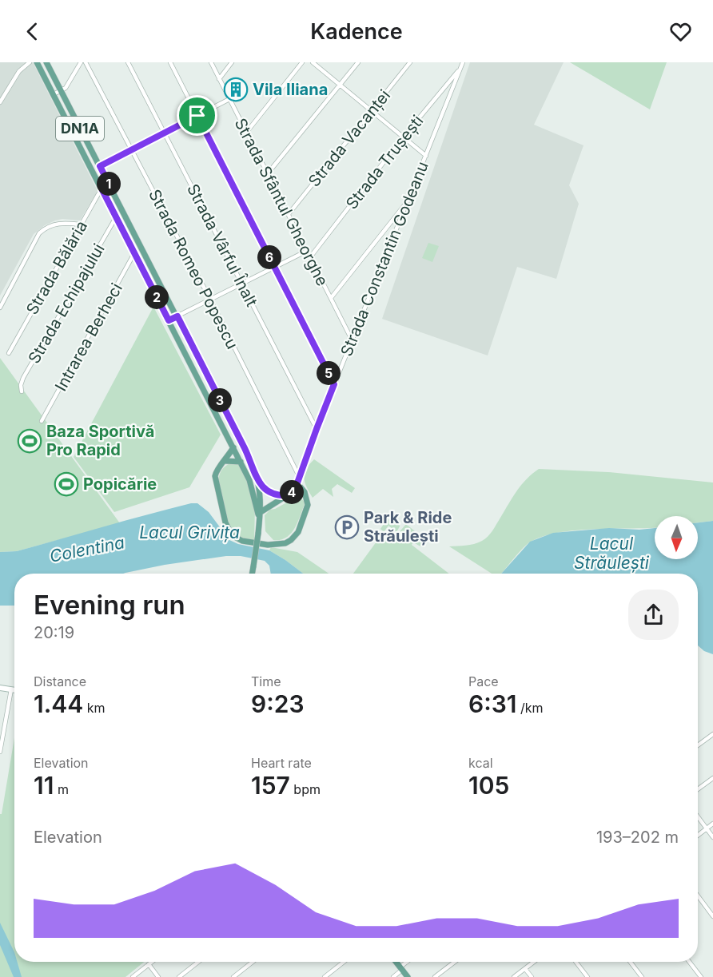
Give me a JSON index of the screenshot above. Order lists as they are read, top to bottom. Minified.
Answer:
{"streets":{"main road":["DN1A"],"street":["Strada Vacanței","Strada Trușești","Strada Sfântul Gheorghe","Strada Vârful Înalt","Strada Constantin Godeanu","Strada Bălăria","Strada Romeo Popescu","Strada Echipajului","Intrarea Berheci"]},"crossings":[["DN1A","Strada Bălăria"],["DN1A","Strada Echipajului"],["DN1A","Intrarea Berheci"],["Strada Vacanței","Strada Sfântul Gheorghe"],["Strada Trușești","Strada Sfântul Gheorghe"],["Strada Trușești","Strada Constantin Godeanu"],["Strada Sfântul Gheorghe","Strada Constantin Godeanu"],["Strada Vârful Înalt","Strada Constantin Godeanu"],["Strada Constantin Godeanu","Strada Romeo Popescu"]],"water":["Lacul Grivița","Lacul Străulești","Colentina"],"places":{"building":["Vila Iliana"],"sports":["Baza Sportivă Pro Rapid","Popicărie"],"parking":["Park & Ride Străulești"]},"north":"bottom","page":{"header":"Kadence","pins":["1","6","2","5","3","4"],"heading":["Evening run","20:19"],"stats":[["Distance","1.44 km"],["Time","9:23"],["Pace","6:31 /km"],["Elevation","11 m"],["Heart rate","157 bpm"],["kcal","105"]],"chart":["Elevation","193–202 m"]}}
